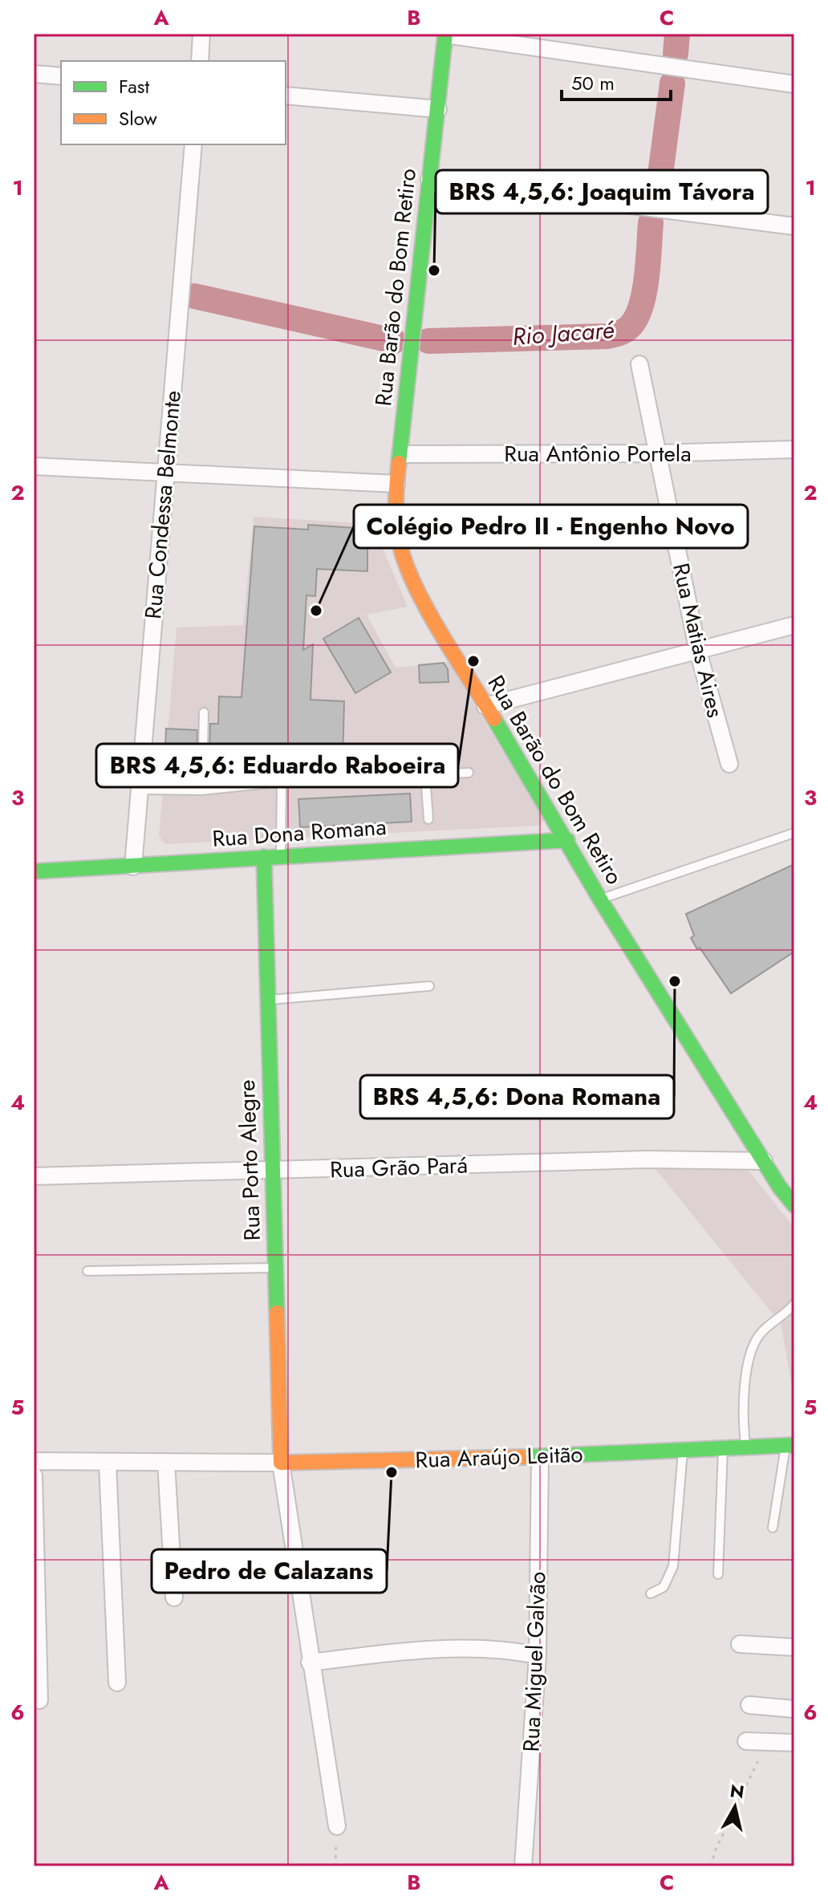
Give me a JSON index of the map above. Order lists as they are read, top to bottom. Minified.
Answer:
{"streets":{"street":["Rua Barão do Bom Retiro","Rua Antônio Portela","Rua Condessa Belmonte","Rua Matias Aires","Rua Dona Romana","Rua Porto Alegre","Rua Grão Pará","Rua Araújo Leitão","Rua Miguel Galvão"]},"crossings":[["Rua Barão do Bom Retiro","Rua Antônio Portela"],["Rua Barão do Bom Retiro","Rua Dona Romana"],["Rua Barão do Bom Retiro","Rua Grão Pará"],["Rua Antônio Portela","Rua Matias Aires"],["Rua Condessa Belmonte","Rua Dona Romana"],["Rua Dona Romana","Rua Porto Alegre"],["Rua Porto Alegre","Rua Grão Pará"],["Rua Porto Alegre","Rua Araújo Leitão"],["Rua Araújo Leitão","Rua Miguel Galvão"]],"water":["Rio Jacaré"],"places":["BRS 4,5,6: Joaquim Távora","Colégio Pedro II - Engenho Novo","BRS 4,5,6: Eduardo Raboeira","BRS 4,5,6: Dona Romana","Pedro de Calazans"],"legend":["Fast","Slow"],"scale_bar":"50 m","north":"top","grid":{"columns":["A","B","C"],"rows":["1","2","3","4","5","6"]}}
